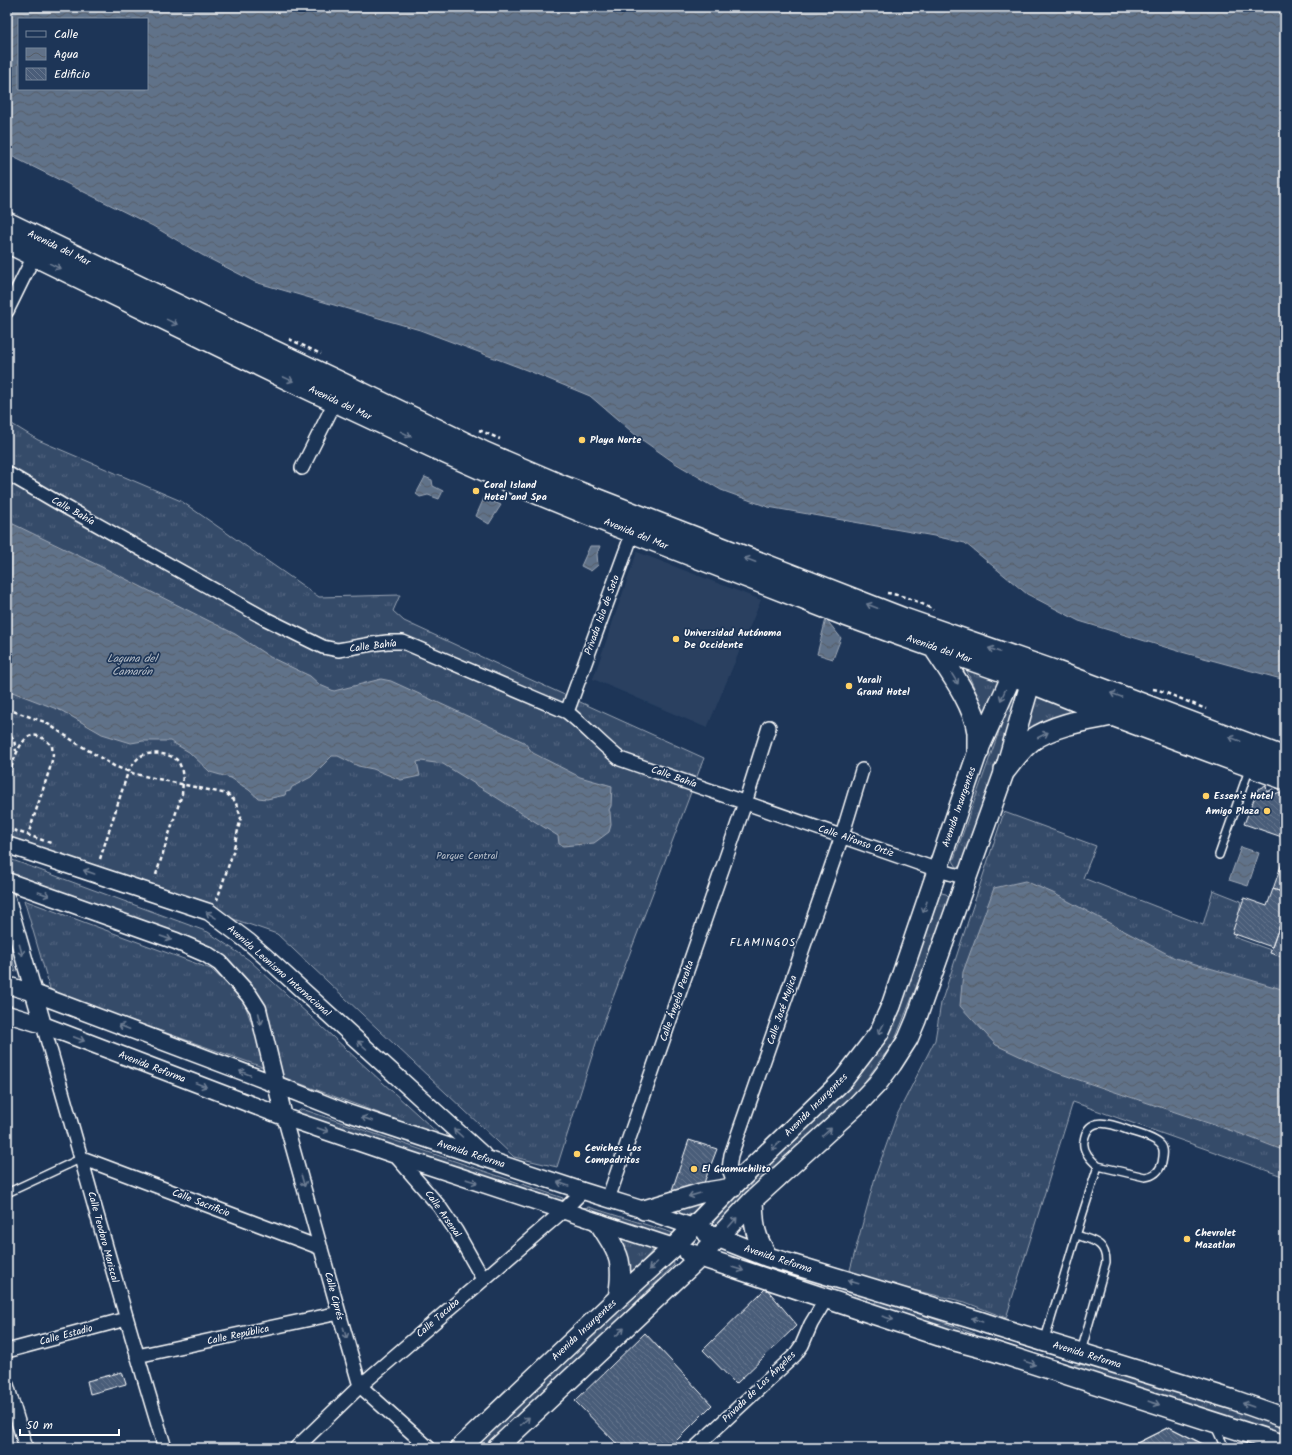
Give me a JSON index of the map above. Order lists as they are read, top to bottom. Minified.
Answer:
{"streets":{"main road":["Avenida del Mar","Avenida Insurgentes","Avenida Reforma"],"street":["Calle Bahía","Privada Isla de Soto","Calle Alfonso Ortiz","Avenida Leonismo Internacional","Calle Ángela Peralta","Calle José Mujica","Calle Sacrificio","Calle Arsenal","Calle Teodoro Mariscal","Calle Ciprés","Calle Tacuba","Calle Estadio","Calle República","Privada de Los Ángeles"]},"crossings":[["Avenida del Mar","Privada Isla de Soto"],["Avenida del Mar","Avenida Insurgentes"],["Calle Bahía","Privada Isla de Soto"],["Calle Bahía","Calle Alfonso Ortiz"],["Calle Bahía","Calle Ángela Peralta"],["Avenida Insurgentes","Calle Alfonso Ortiz"],["Avenida Insurgentes","Calle José Mujica"],["Avenida Insurgentes","Avenida Reforma"],["Calle Alfonso Ortiz","Calle Ángela Peralta"],["Calle Alfonso Ortiz","Calle José Mujica"],["Avenida Leonismo Internacional","Avenida Reforma"],["Calle Ángela Peralta","Avenida Reforma"],["Avenida Reforma","Calle Arsenal"],["Avenida Reforma","Calle Teodoro Mariscal"],["Avenida Reforma","Calle Ciprés"],["Avenida Reforma","Calle Tacuba"],["Avenida Reforma","Privada de Los Ángeles"],["Calle Sacrificio","Calle Teodoro Mariscal"],["Calle Sacrificio","Calle Ciprés"],["Calle Arsenal","Calle Tacuba"],["Calle Teodoro Mariscal","Calle Estadio"],["Calle Teodoro Mariscal","Calle República"],["Calle Ciprés","Calle Tacuba"],["Calle Ciprés","Calle República"]],"one_way":["Calle Ciprés"],"districts":["FLAMINGOS"],"water":["Laguna del Camarón"],"parks":["Parque Central"],"places":["Playa Norte","Coral Island Hotel and Spa","Universidad Autónoma De Occidente","Varali Grand Hotel","Essen's Hotel","Amigo Plaza","Ceviches Los Compadritos","El Guamuchilito","Chevrolet Mazatlan"],"legend":["Calle","Agua","Edificio"],"scale_bar":"50 m"}
